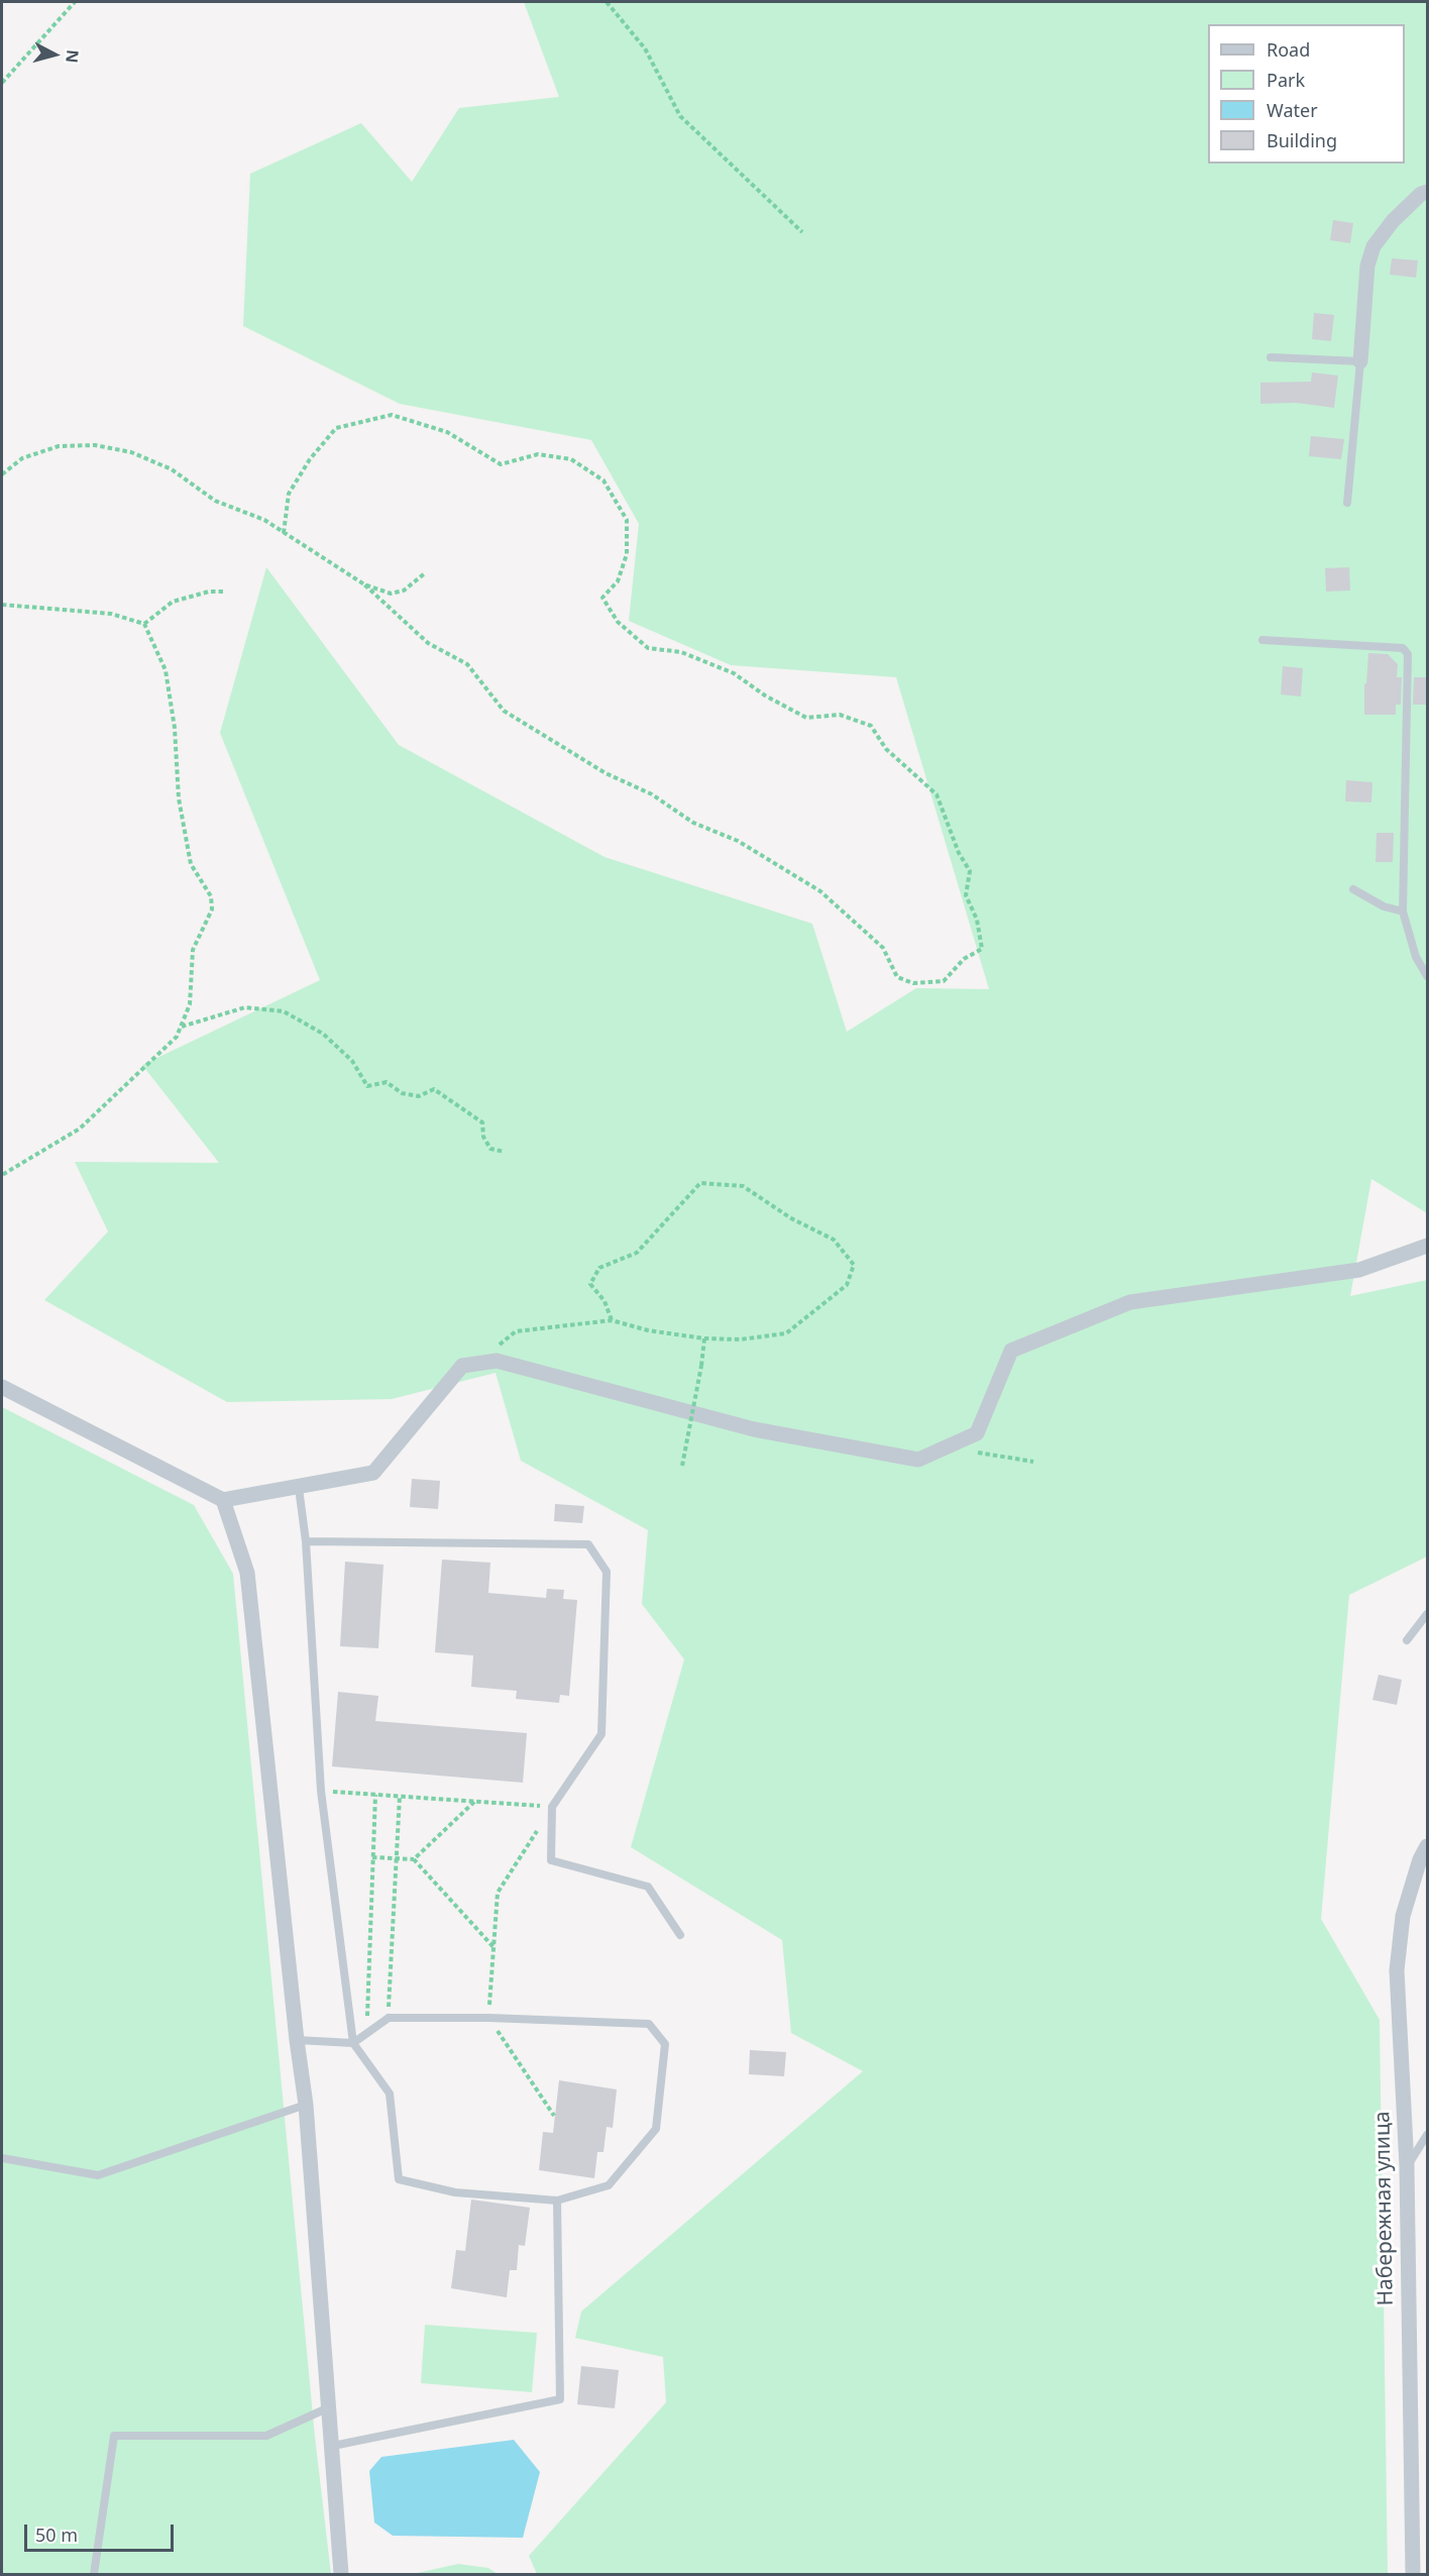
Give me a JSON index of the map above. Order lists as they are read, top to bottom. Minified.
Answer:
{"streets":{"street":["Набережная улица"]},"legend":["Road","Park","Water","Building"],"scale_bar":"50 m","north":"right"}
